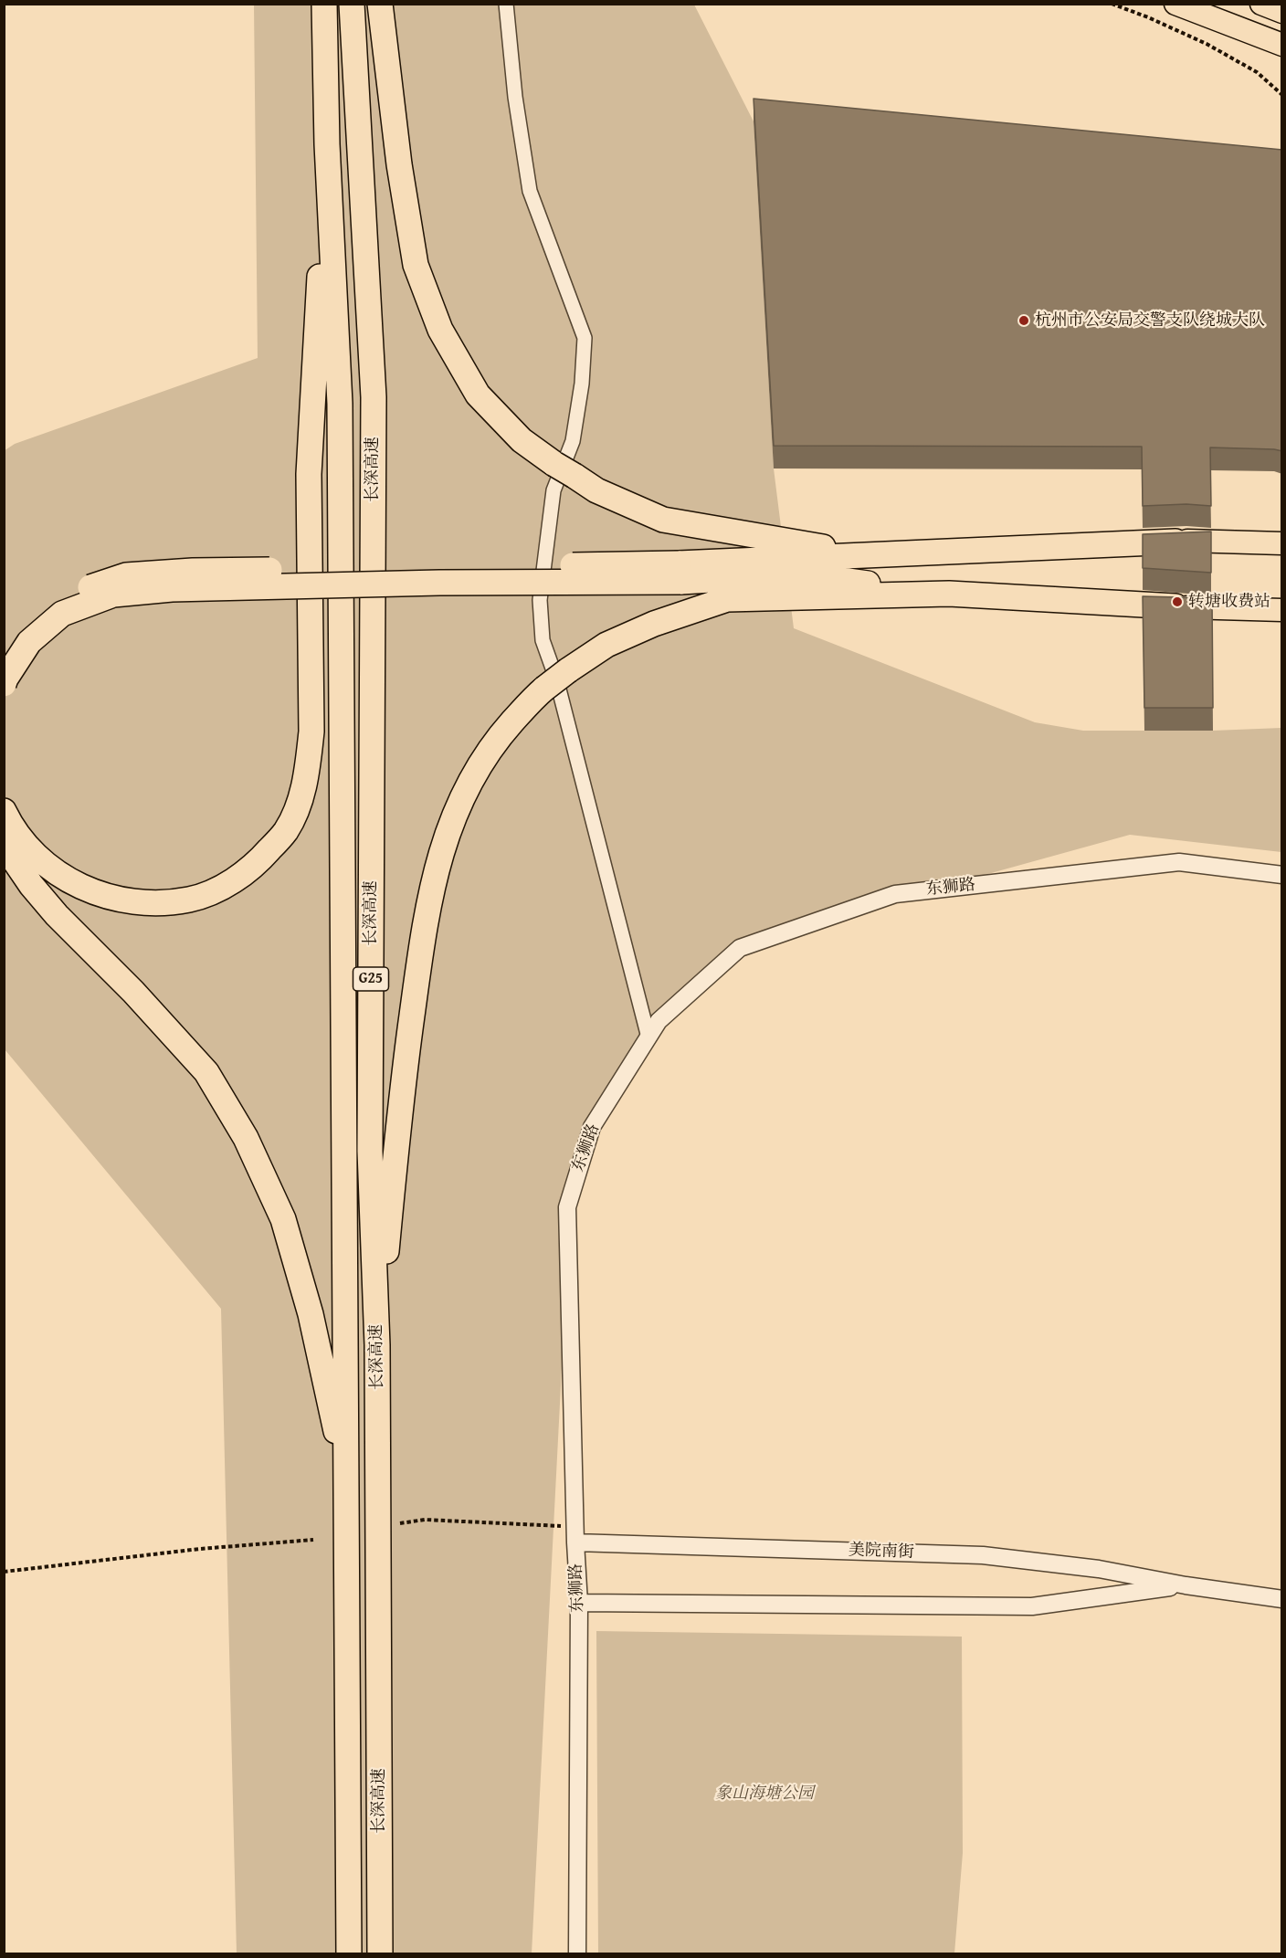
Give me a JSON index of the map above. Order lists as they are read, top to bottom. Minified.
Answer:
{"streets":{"highway":["长深高速","G25"],"street":["东狮路","美院南街"]},"crossings":[["东狮路","美院南街"]],"parks":["象山海塘公园"],"places":["杭州市公安局交警支队绕城大队","转塘收费站"]}
